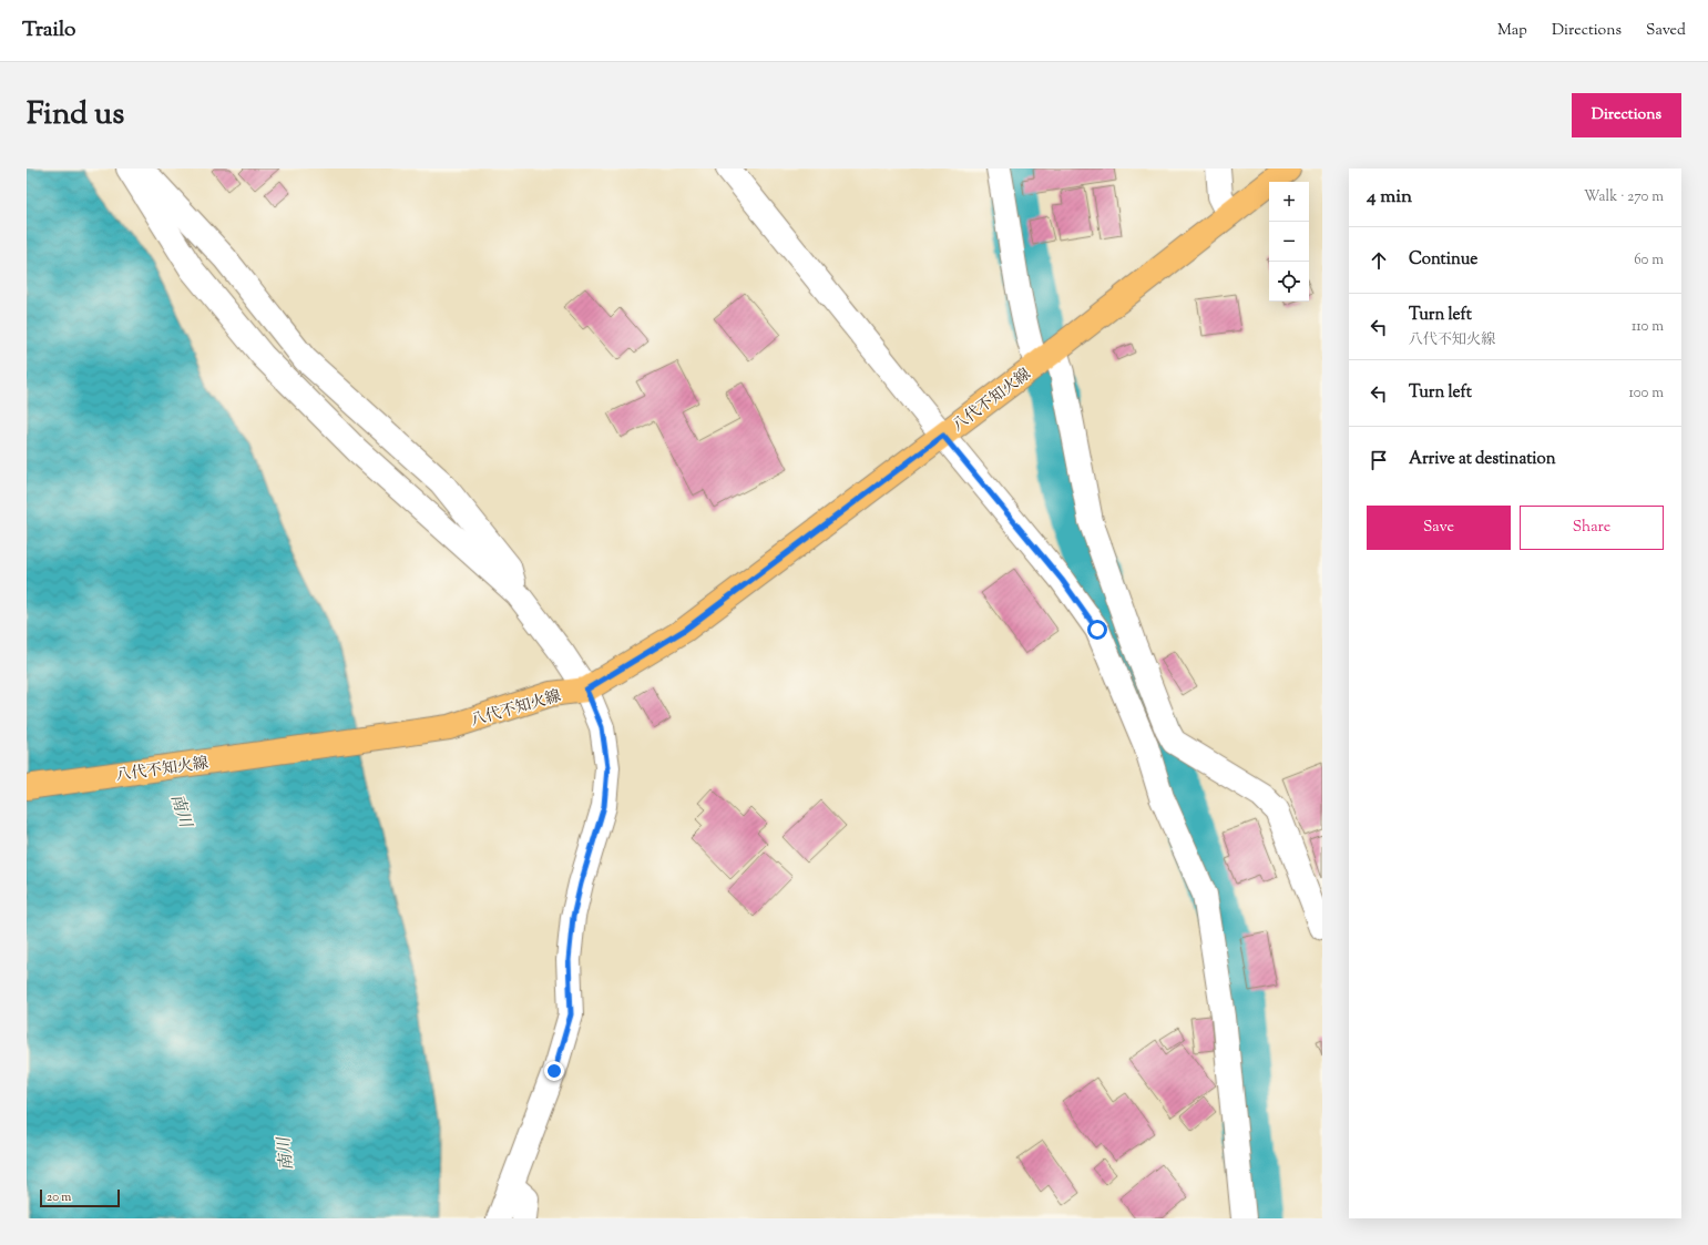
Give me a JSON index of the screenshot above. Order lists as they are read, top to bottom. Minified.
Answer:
{"streets":{"main road":["八代不知火線"]},"water":["南川"],"scale_bar":"20 m","page":{"header":"Trailo","nav":["Map","Directions","Saved"],"title":"Find us","buttons":["Directions",["Save","Share"]],"heading":["4 min","Walk · 270 m"],"map_buttons":["+","−"],"list":[["Continue","60 m"],["Turn left","八代不知火線","110 m"],["Turn left","100 m"],"Arrive at destination"],"scale":"20 m"}}
